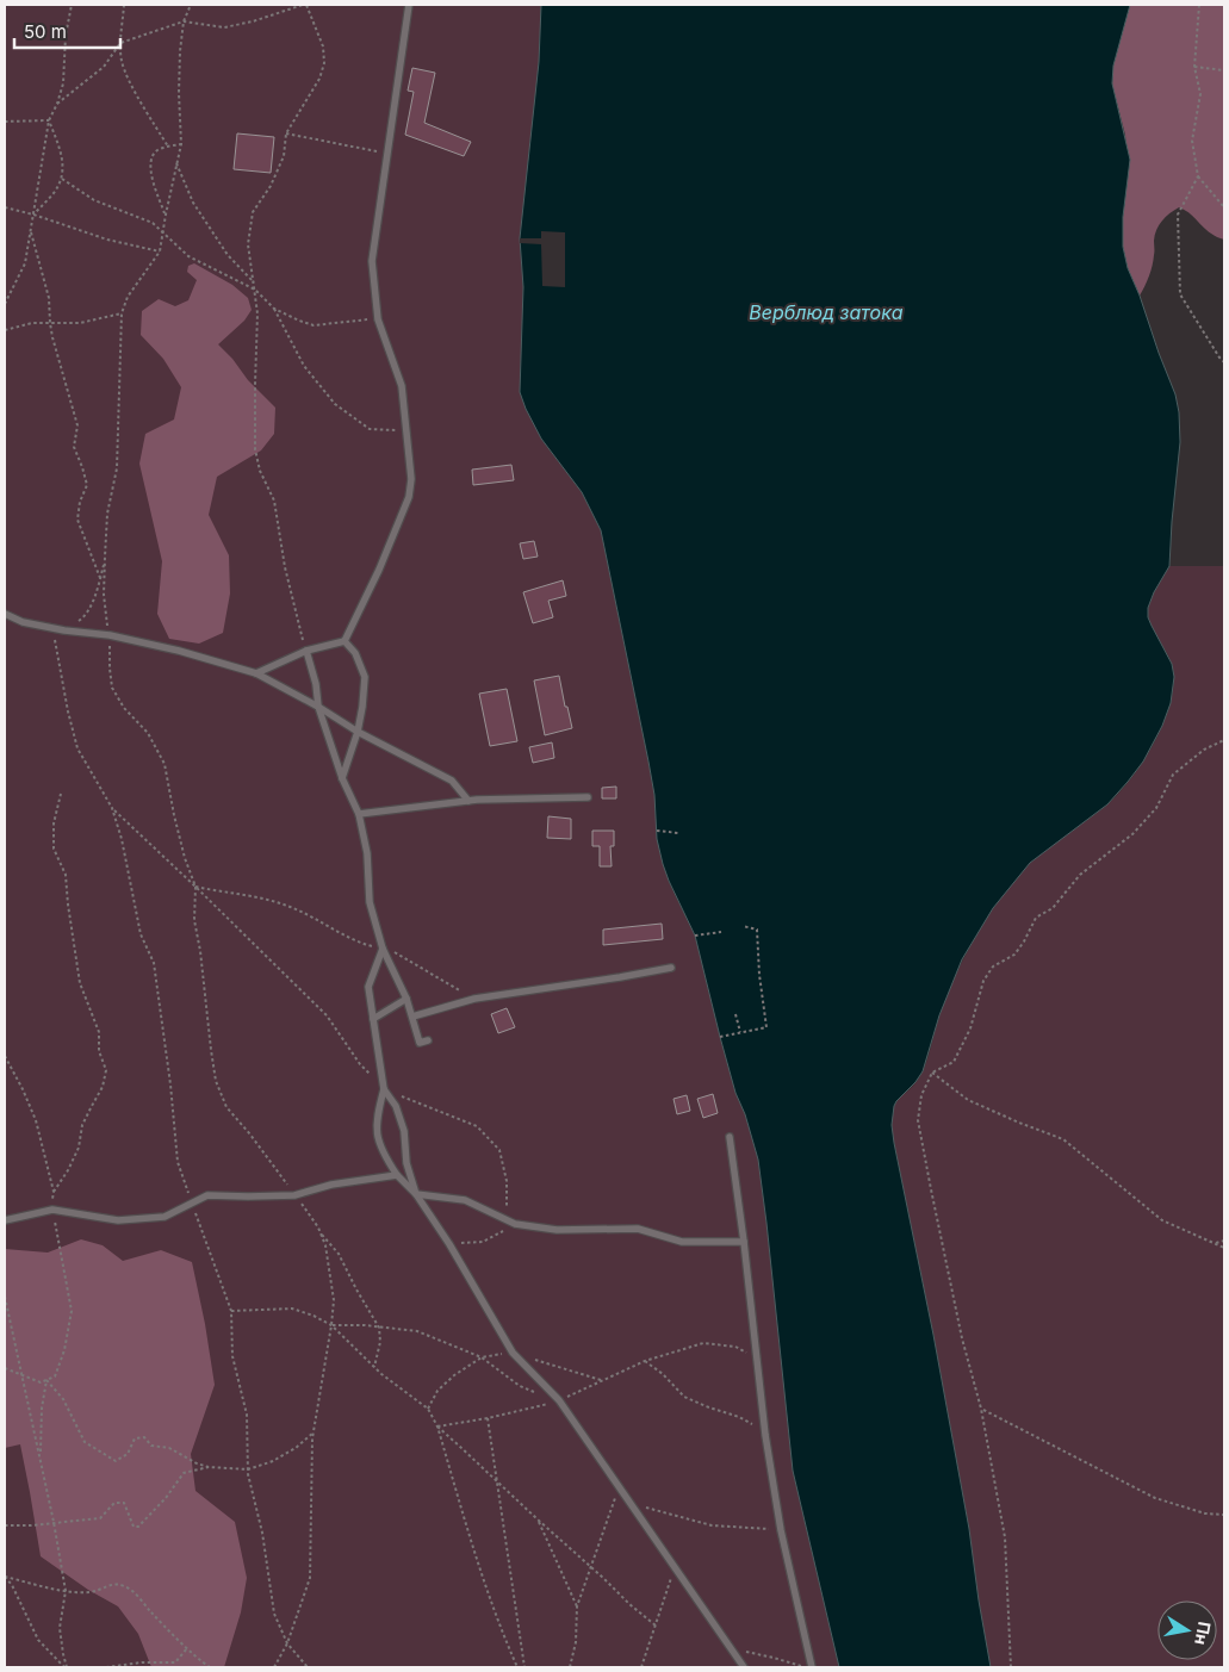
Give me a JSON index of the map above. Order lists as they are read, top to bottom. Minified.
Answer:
{"water":["Верблюд затока"],"scale_bar":"50 m","north":"right"}
